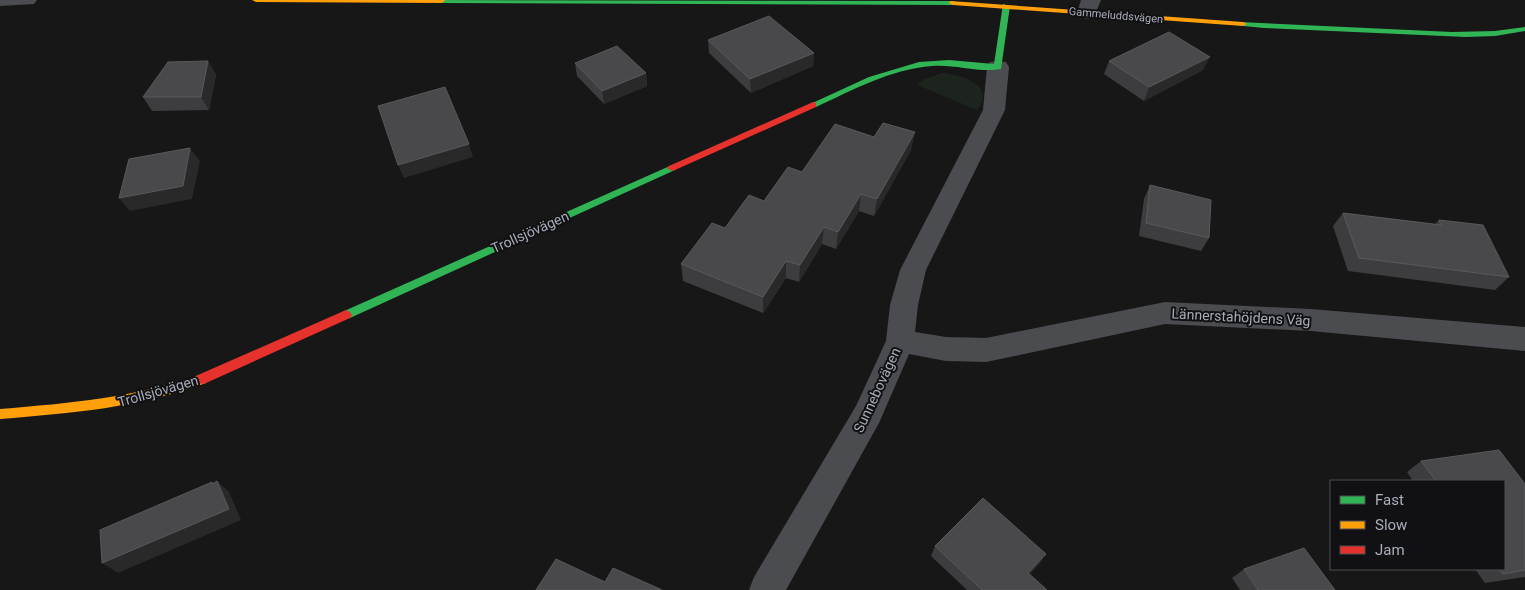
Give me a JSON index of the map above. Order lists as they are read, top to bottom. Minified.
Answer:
{"streets":{"street":["Gammeluddsvägen","Trollsjövägen","Lännerstahöjdens Väg","Sunnebovägen"]},"crossings":[["Trollsjövägen","Sunnebovägen"],["Lännerstahöjdens Väg","Sunnebovägen"]],"legend":["Fast","Slow","Jam"]}
